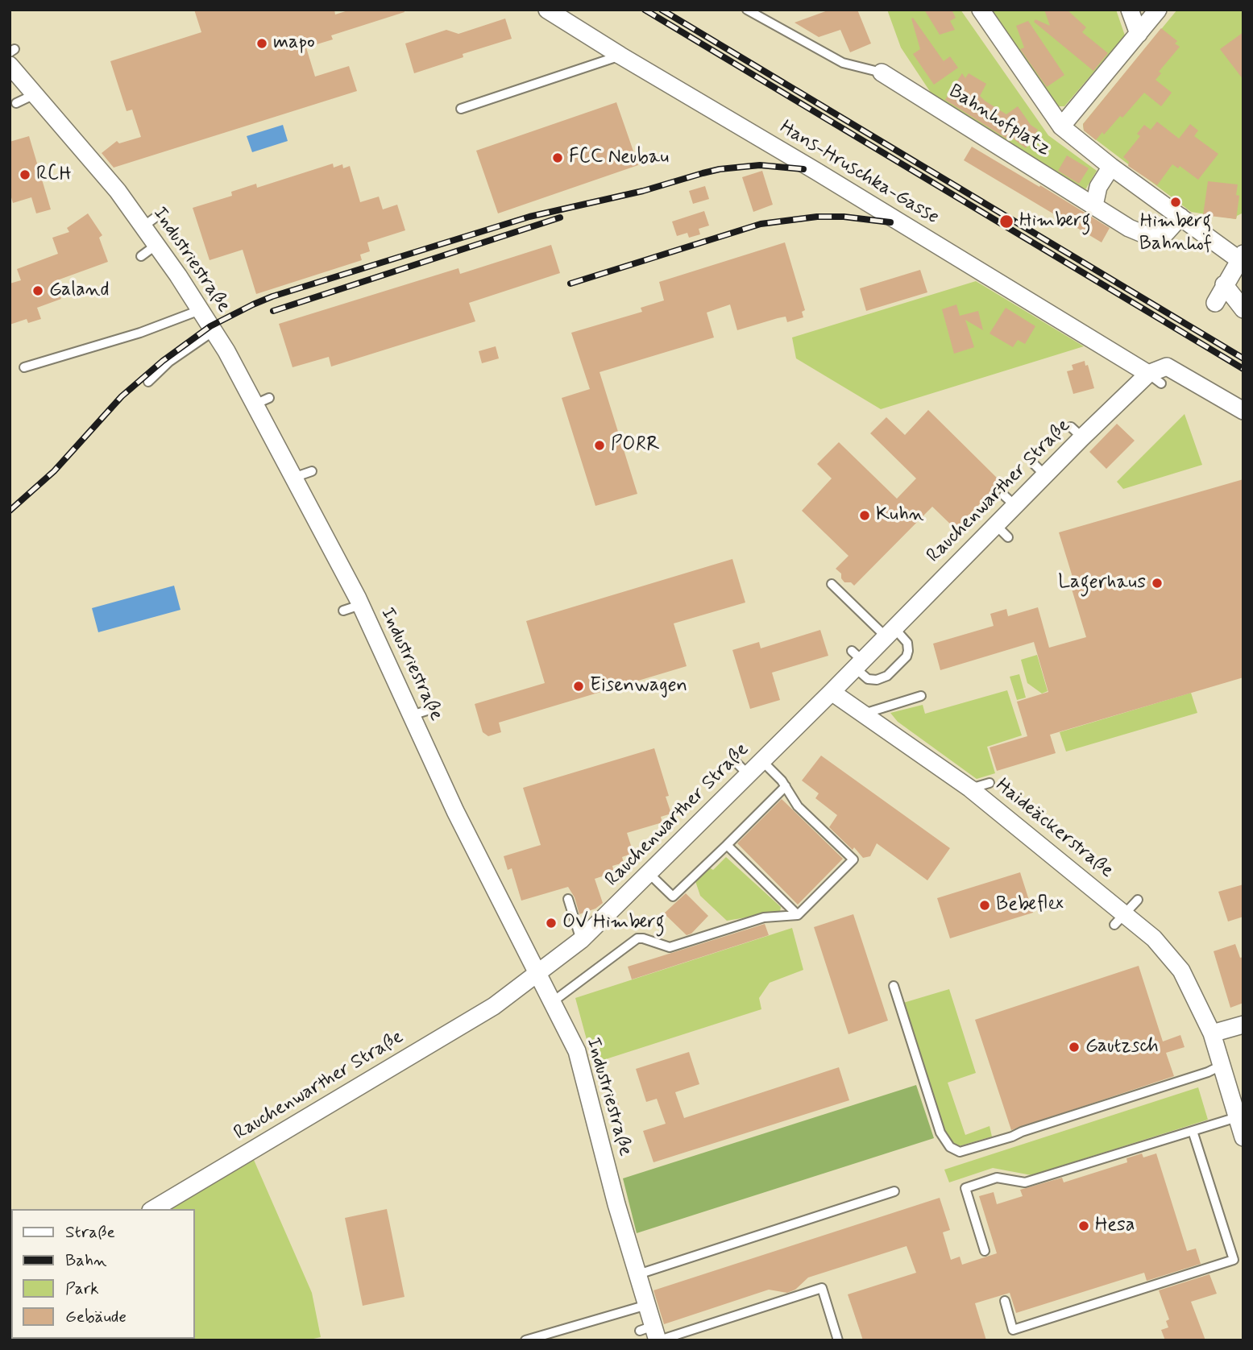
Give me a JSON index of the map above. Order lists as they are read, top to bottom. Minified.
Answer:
{"streets":{"street":["Bahnhofplatz","Hans-Hruschka-Gasse","Industriestraße","Rauchenwarther Straße","Haideäckerstraße"]},"crossings":[["Hans-Hruschka-Gasse","Rauchenwarther Straße"],["Industriestraße","Rauchenwarther Straße"],["Rauchenwarther Straße","Haideäckerstraße"]],"places":["mapo","FCC Neubau","RCH","Himberg Bahnhof","Himberg","Galand","PORR","Kuhn","Lagerhaus","Eisenwagen","Bebeflex","OV Himberg","Gautzsch","Hesa"],"legend":["Straße","Bahn","Park","Gebäude"]}
